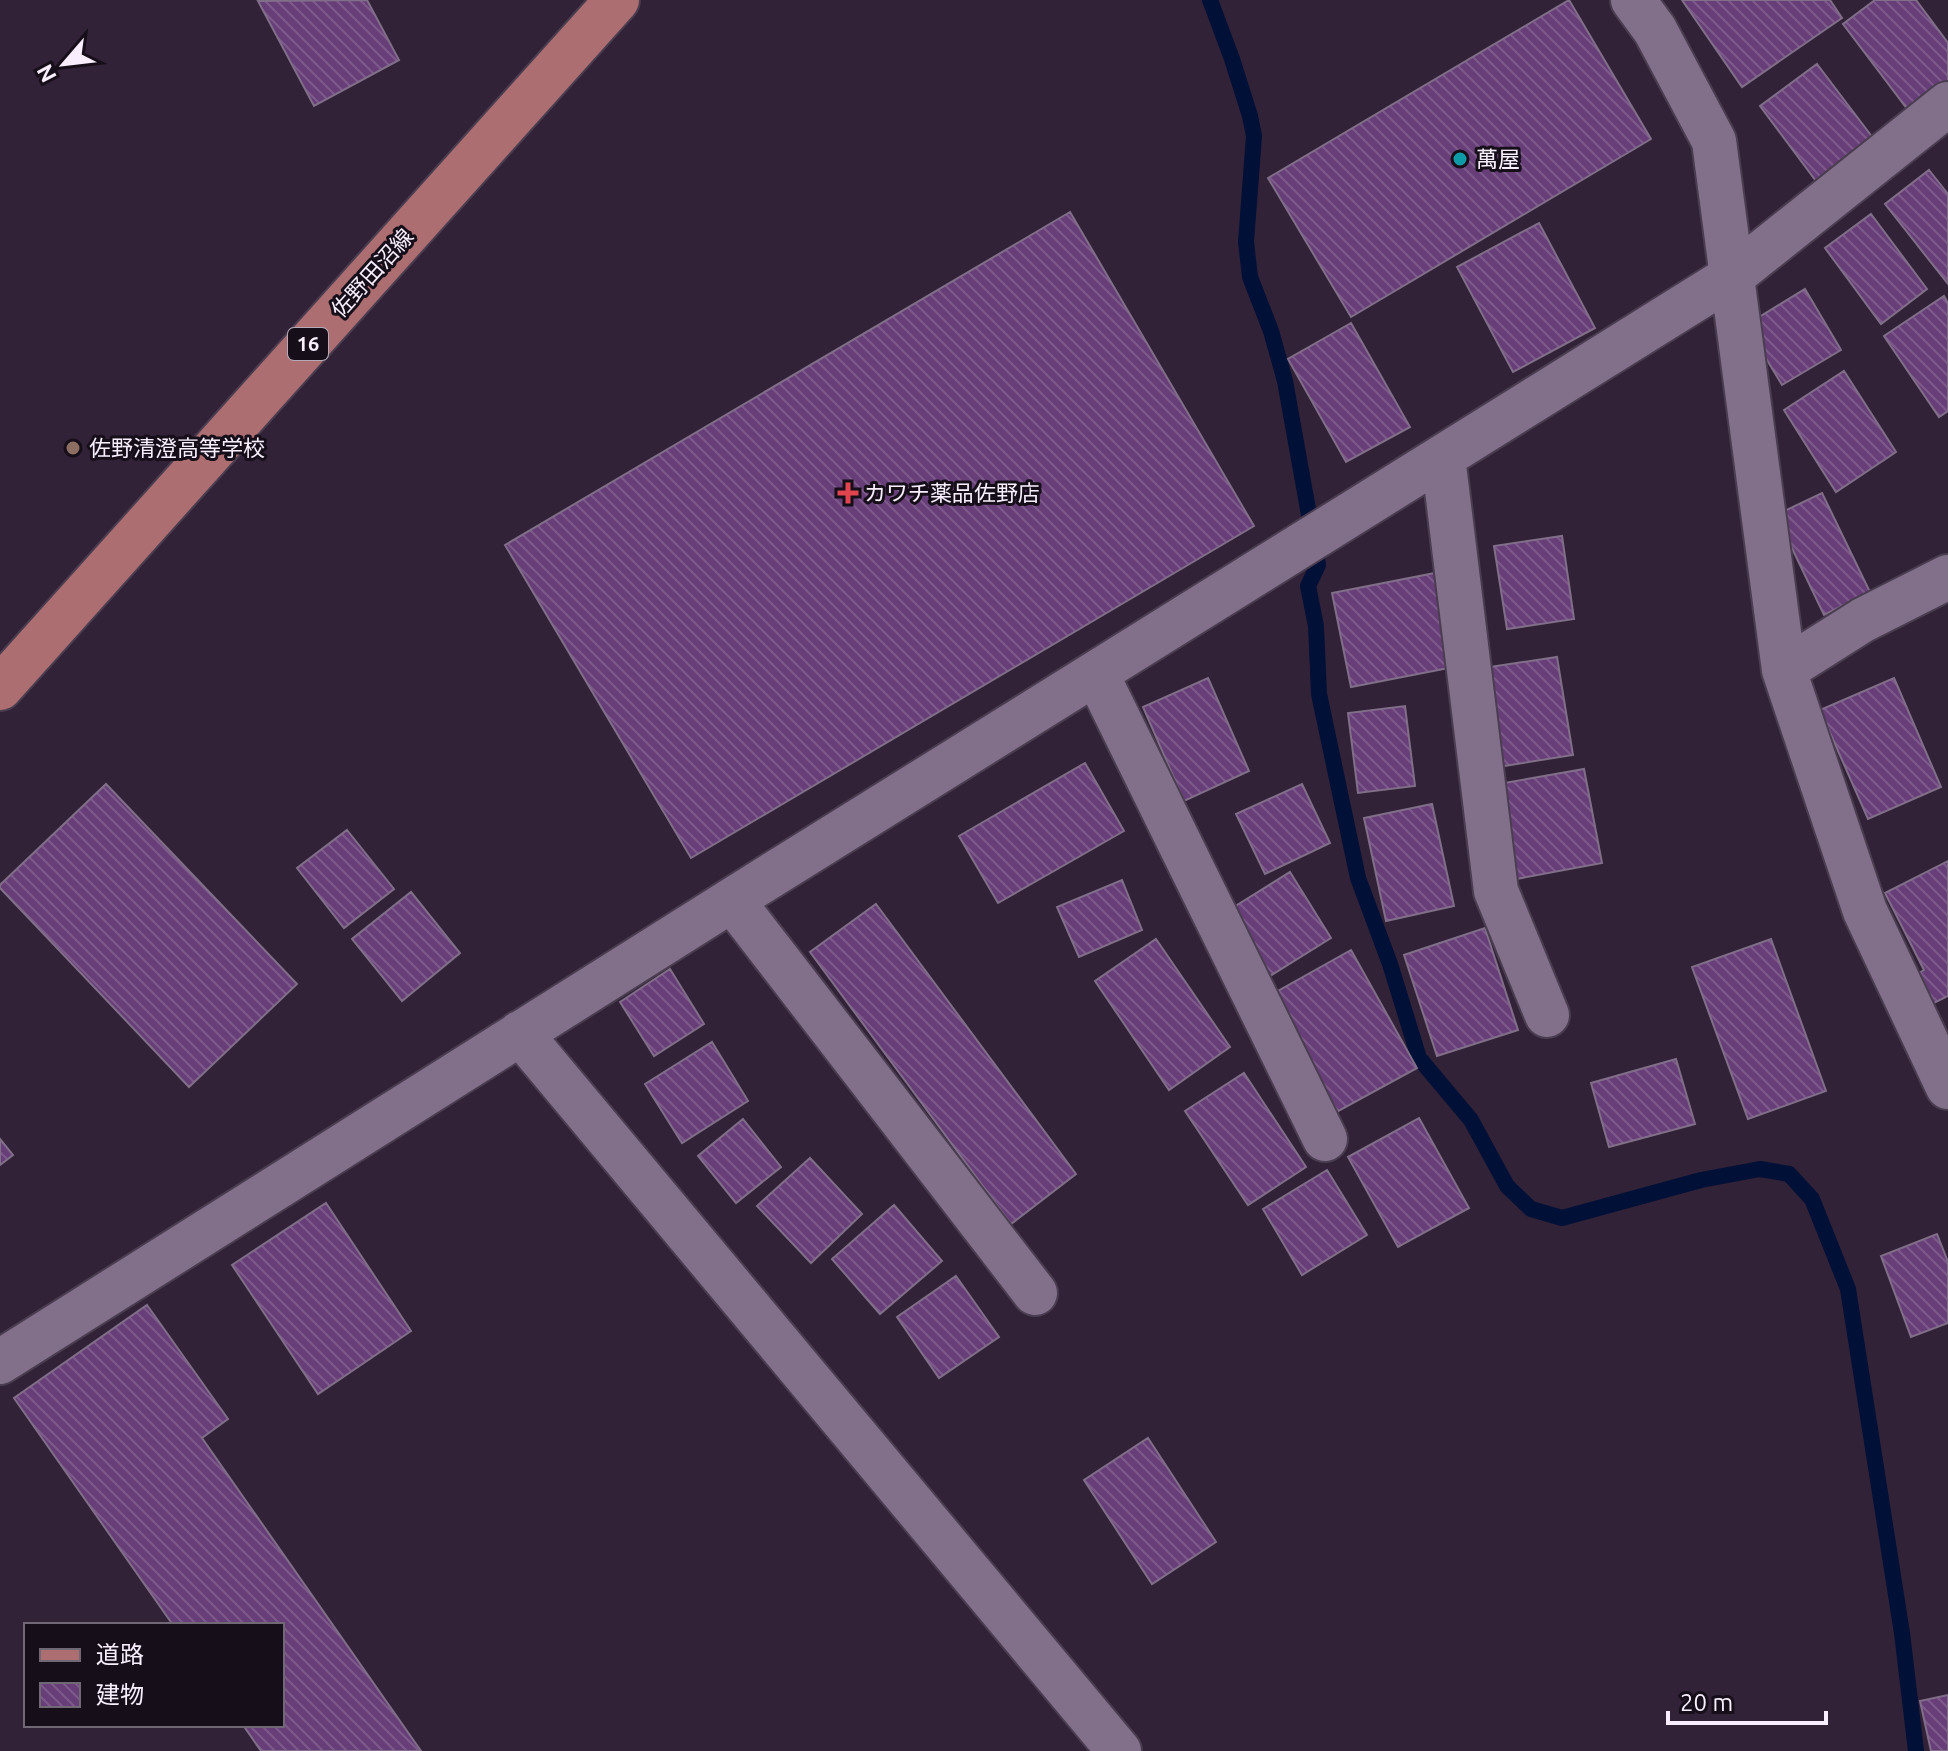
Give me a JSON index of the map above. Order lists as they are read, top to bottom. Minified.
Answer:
{"streets":{"main road":["佐野田沼線","16"]},"places":{"other":["萬屋","佐野清澄高等学校"],"health":["カワチ薬品佐野店"]},"legend":["道路","建物"],"scale_bar":"20 m","north":"bottom left"}
